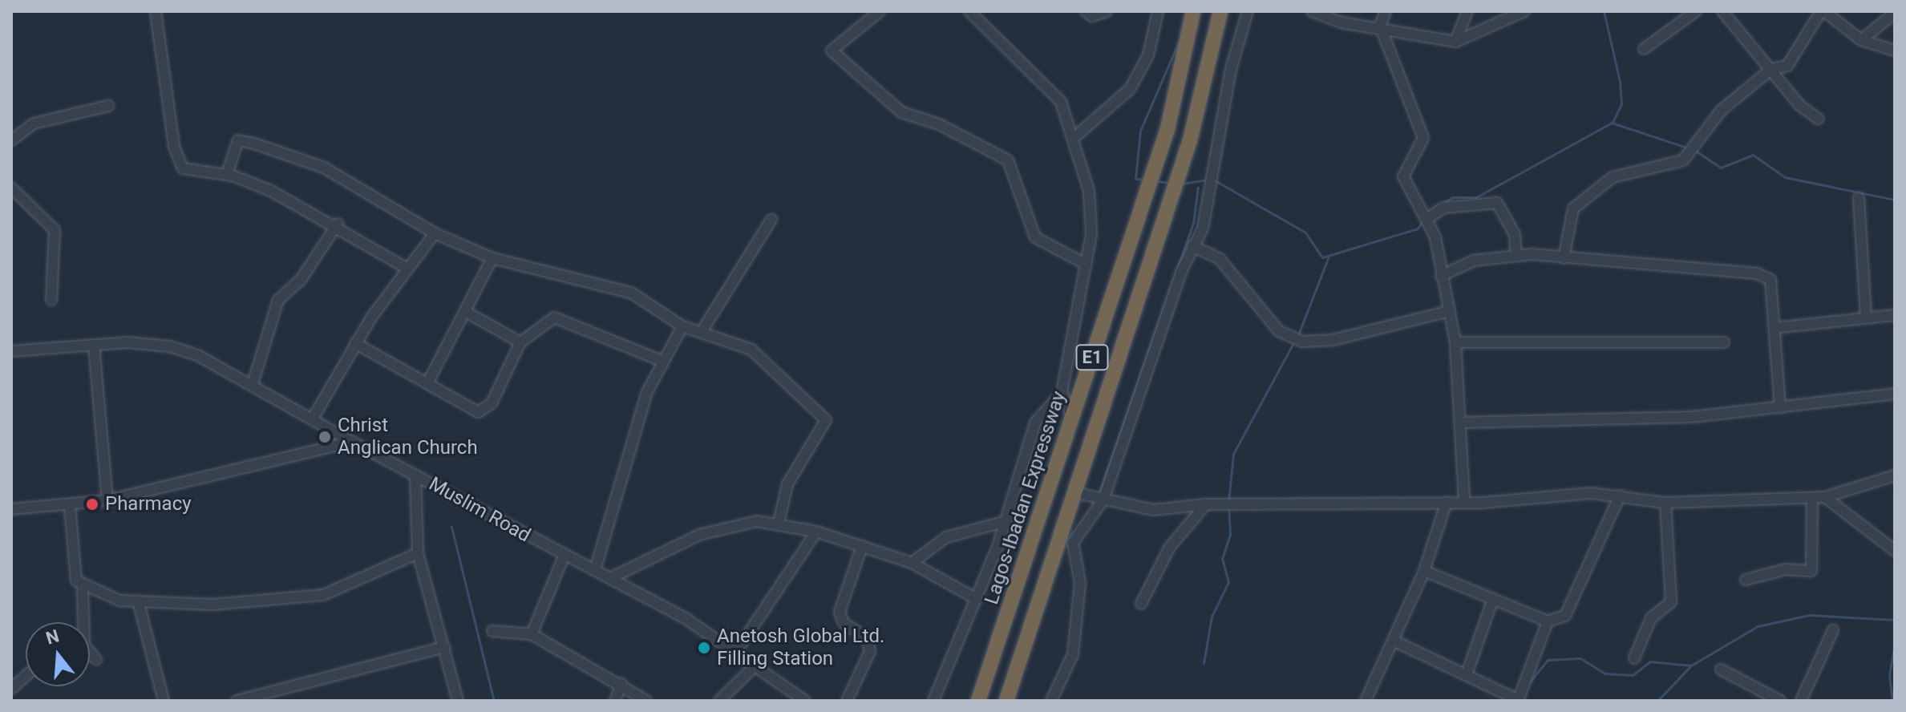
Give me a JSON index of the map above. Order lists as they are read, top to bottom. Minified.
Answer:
{"streets":{"highway":["E1","Lagos-Ibadan Expressway"],"street":["Muslim Road"]},"places":["Christ Anglican Church","Pharmacy","Anetosh Global Ltd. Filling Station"],"north":"top"}
